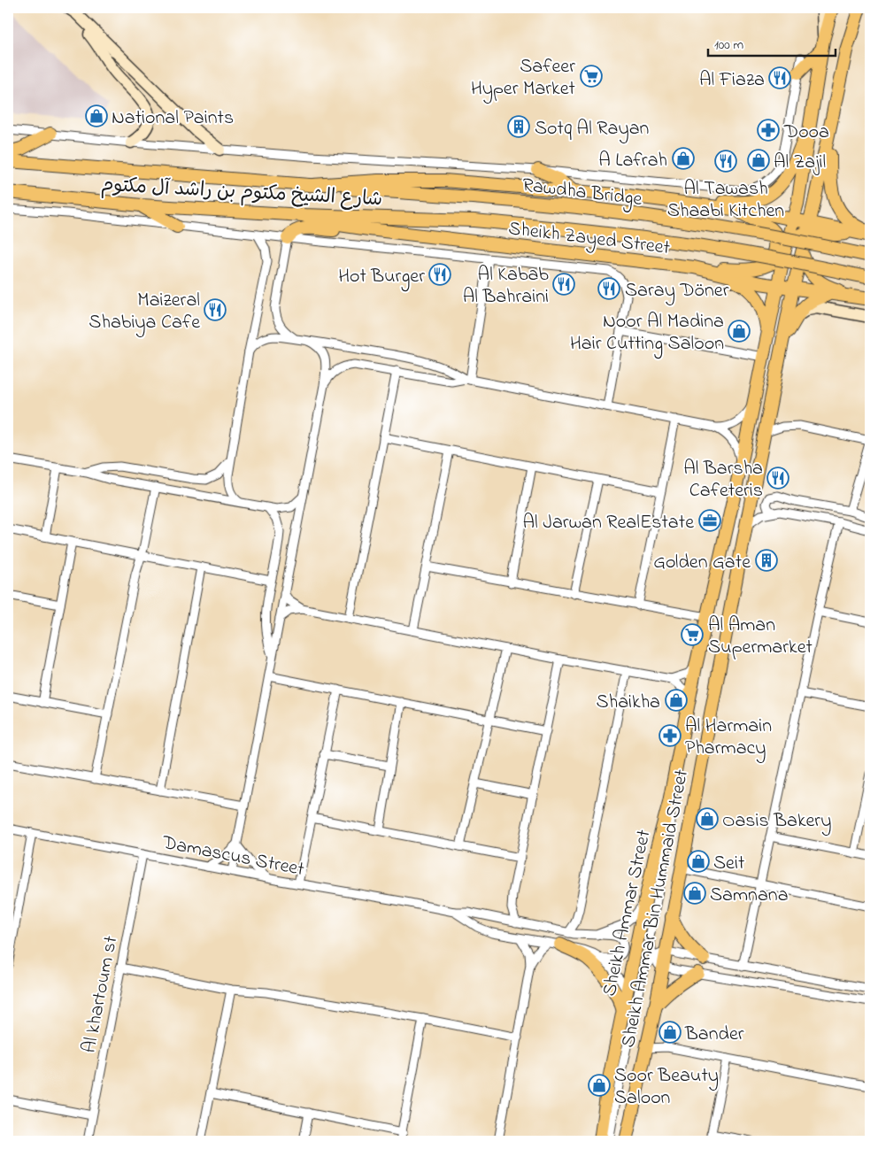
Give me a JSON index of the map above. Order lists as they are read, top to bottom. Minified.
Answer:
{"streets":{"main road":["شارع الشيخ مكتوم بن راشد آل مكتوم","Rawdha Bridge","Sheikh Zayed Street","Sheikh Ammar Bin Hummaid Street","Sheikh Ammar Street"],"street":["Damascus Street","Al khartoum st"]},"crossings":[["شارع الشيخ مكتوم بن راشد آل مكتوم","Rawdha Bridge"],["شارع الشيخ مكتوم بن راشد آل مكتوم","Sheikh Zayed Street"],["Sheikh Zayed Street","Sheikh Ammar Bin Hummaid Street"],["Damascus Street","Sheikh Ammar Street"],["Damascus Street","Al khartoum st"],["Sheikh Ammar Bin Hummaid Street","Sheikh Ammar Street"]],"places":{"supermarket":["Safeer Hyper Market","Al Aman Supermarket"],"restaurant":["Al Fiaza","Al Tawash Shaabi Kitchen","Hot Burger","Al Kabab Al Bahraini","Saray Döner","Maizeral Shabiya Cafe","Al Barsha Cafeteris"],"shop":["National Paints","A Lafrah","Al Zajil","Noor Al Madina Hair Cutting Saloon","Shaikha","Oasis Bakery","Seit","Samnana","Bander","Soor Beauty Saloon"],"building":["Sotq Al Rayan","Golden Gate"],"pharmacy":["Dooa","Al Harmain Pharmacy"],"office":["Al Jarwan RealEstate"]},"scale_bar":"100 m"}
